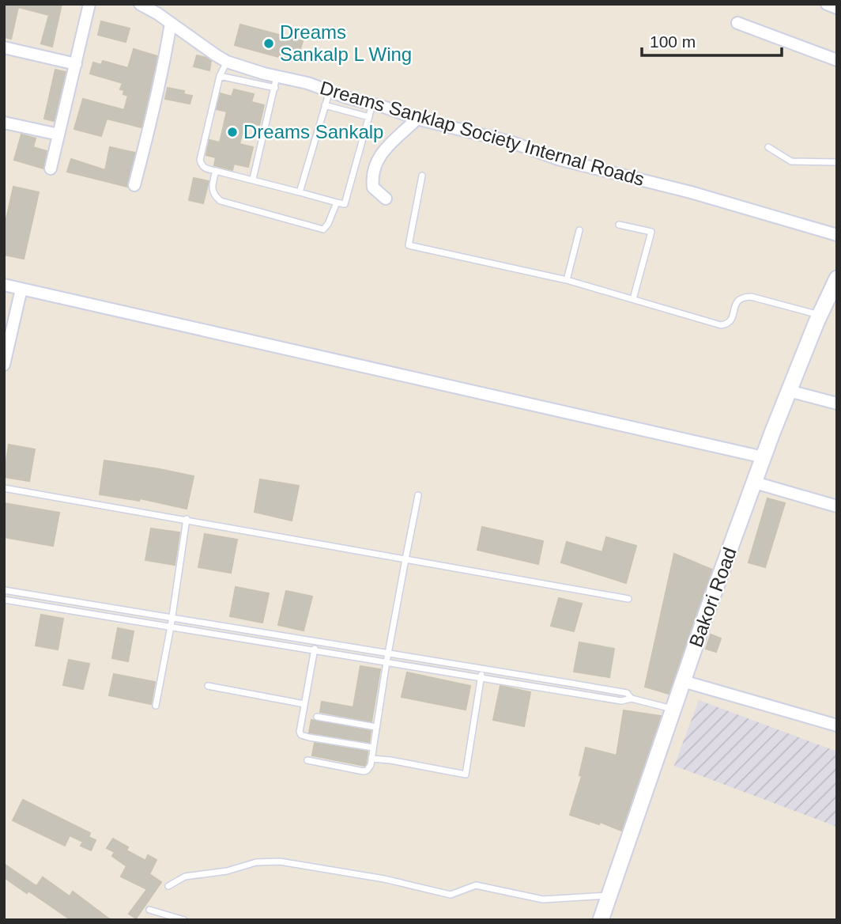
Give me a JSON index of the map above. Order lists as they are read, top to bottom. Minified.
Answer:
{"streets":{"street":["Dreams Sanklap Society Internal Roads","Bakori Road"]},"places":["Dreams Sankalp L Wing","Dreams Sankalp"],"scale_bar":"100 m"}
